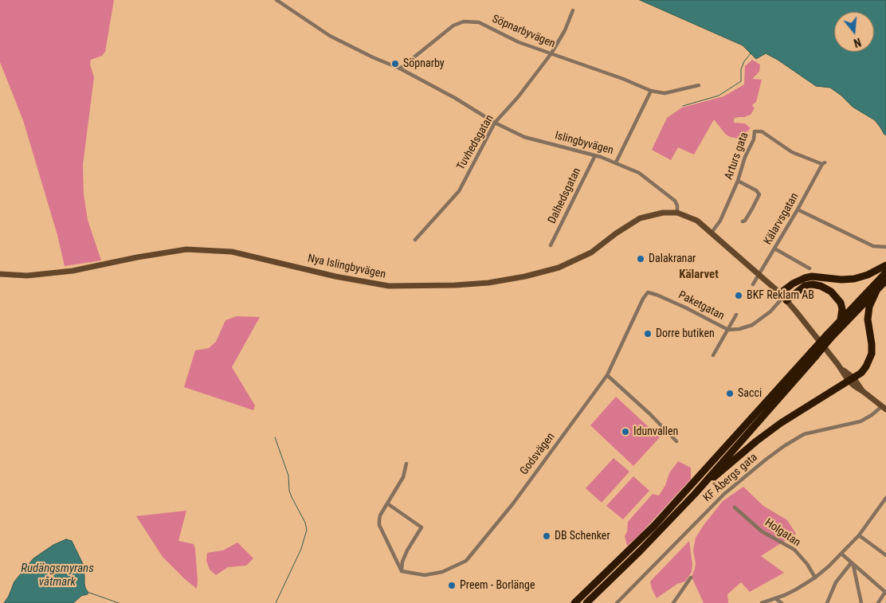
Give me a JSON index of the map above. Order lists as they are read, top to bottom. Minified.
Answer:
{"streets":{"street":["Söpnarbyvägen","Tuvhedsgatan","Islingbyvägen","Arturs gata","Dalhedsgatan","Kälarvsgatan","Nya Islingbyvägen","Paketgatan","Godsvägen","KF Åbergs gata","Holgatan"]},"crossings":[["Söpnarbyvägen","Tuvhedsgatan"],["Söpnarbyvägen","Islingbyvägen"],["Tuvhedsgatan","Islingbyvägen"],["Islingbyvägen","Dalhedsgatan"],["Islingbyvägen","Nya Islingbyvägen"],["Arturs gata","Kälarvsgatan"],["Paketgatan","Godsvägen"]],"districts":["Kälarvet"],"water":["Rudängsmyrans våtmark"],"places":["Söpnarby","Dalakranar","BKF Reklam AB","Dorre butiken","Sacci","Idunvallen","DB Schenker","Preem - Borlänge"],"north":"bottom"}
